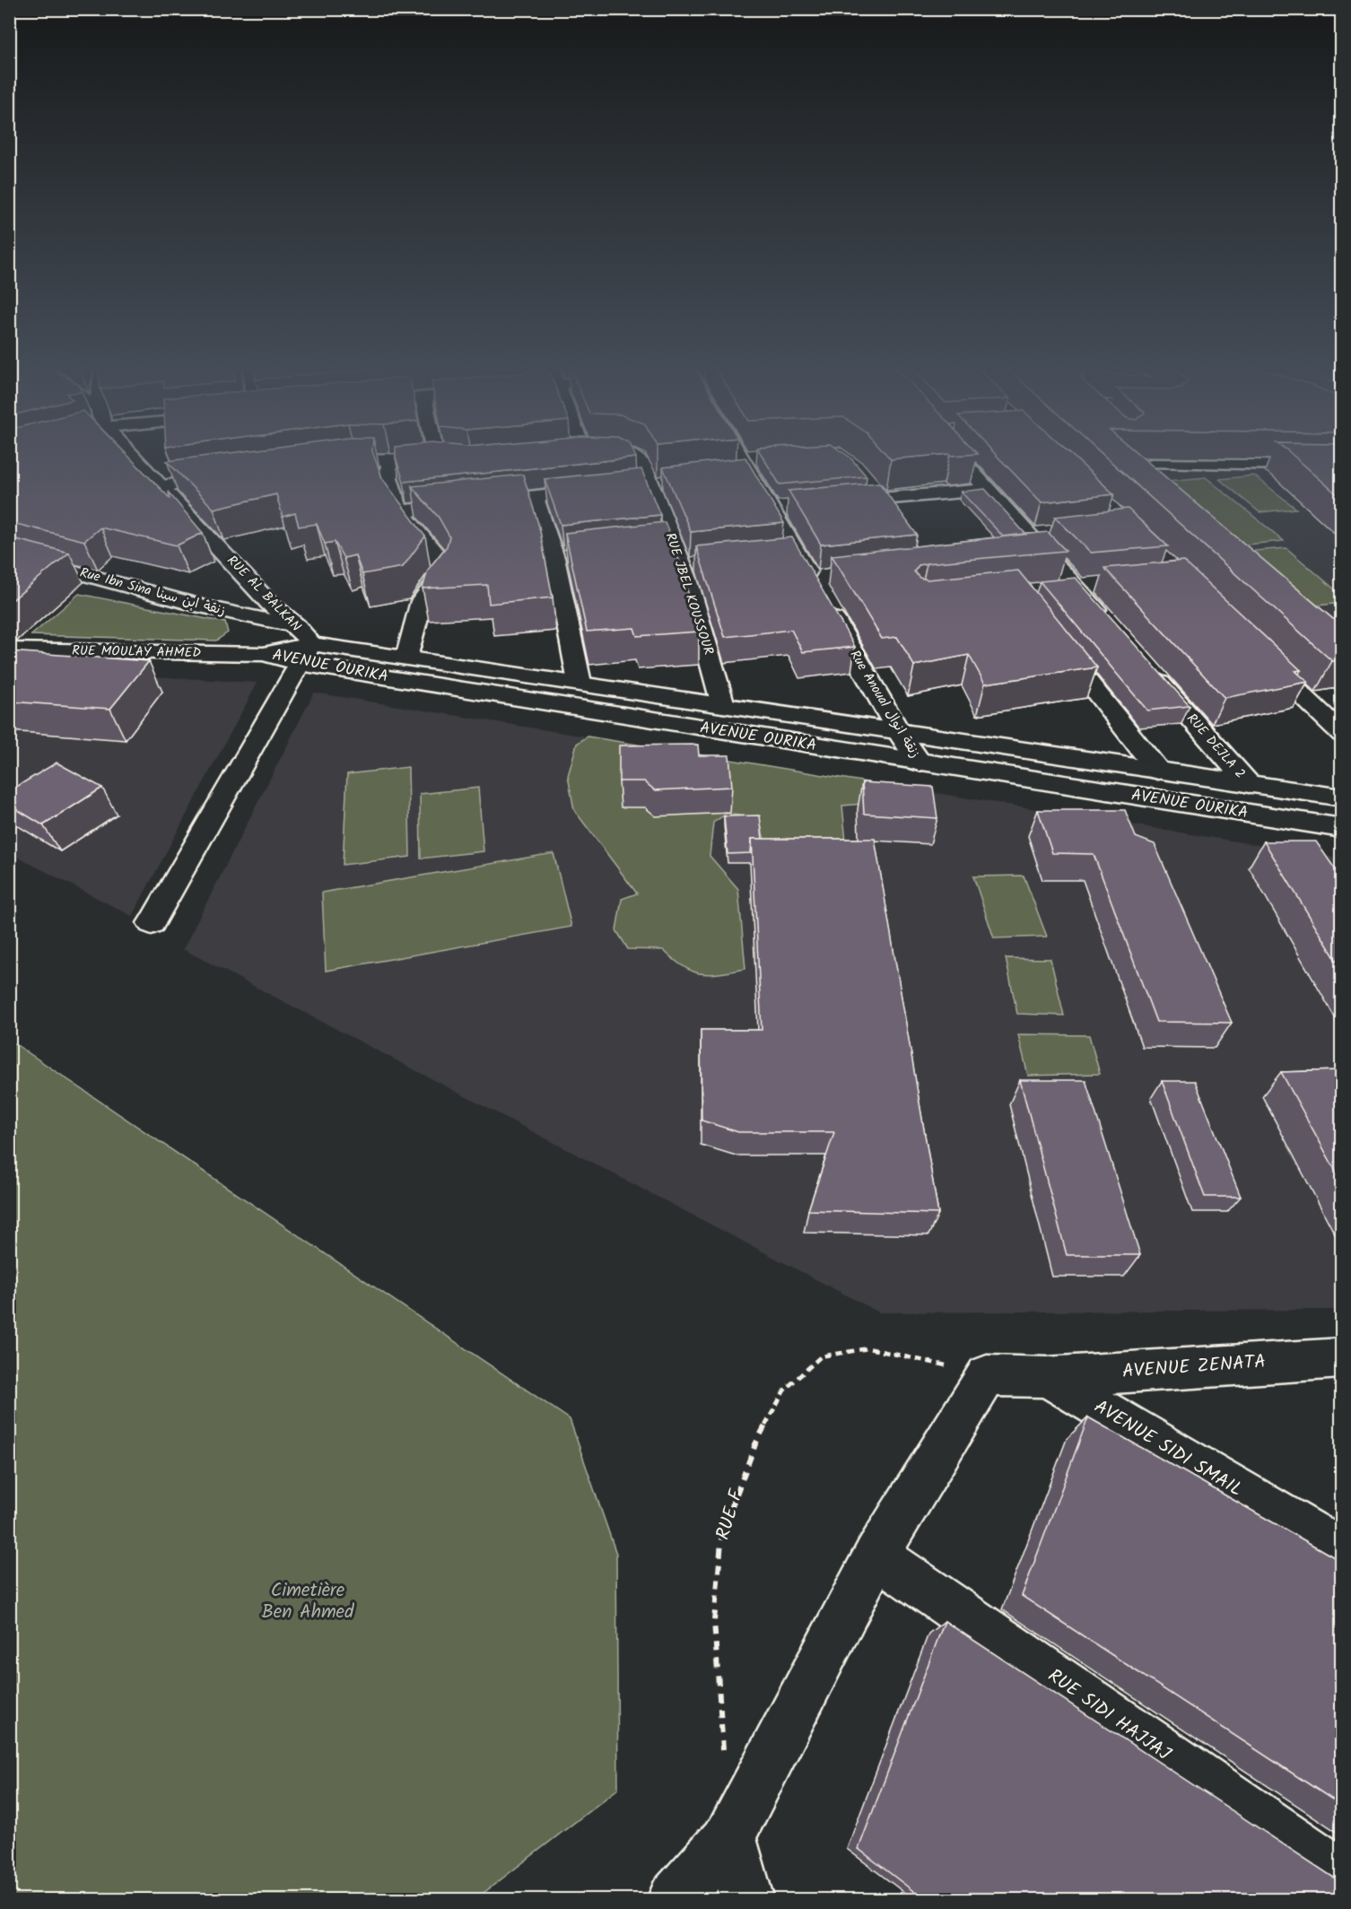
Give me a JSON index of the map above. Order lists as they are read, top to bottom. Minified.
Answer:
{"streets":{"street":["Rue Ibn Sina زنقة ابن سينا","RUE AL BALKAN","RUE JBEL KOUSSOUR","RUE MOULAY AHMED","AVENUE OURIKA","Rue Anoual زنقة انوال","RUE DEJLA 2","AVENUE ZENATA","AVENUE SIDI SMAIL","RUE SIDI HAJJAJ"],"path":["RUE F"]},"crossings":[["Rue Ibn Sina زنقة ابن سينا","RUE AL BALKAN"],["Rue Ibn Sina زنقة ابن سينا","AVENUE OURIKA"],["RUE AL BALKAN","AVENUE OURIKA"],["RUE JBEL KOUSSOUR","AVENUE OURIKA"],["RUE MOULAY AHMED","AVENUE OURIKA"],["AVENUE OURIKA","Rue Anoual زنقة انوال"],["AVENUE OURIKA","RUE DEJLA 2"],["AVENUE ZENATA","AVENUE SIDI SMAIL"],["AVENUE SIDI SMAIL","RUE F"]],"parks":["Cimetière Ben Ahmed"]}
